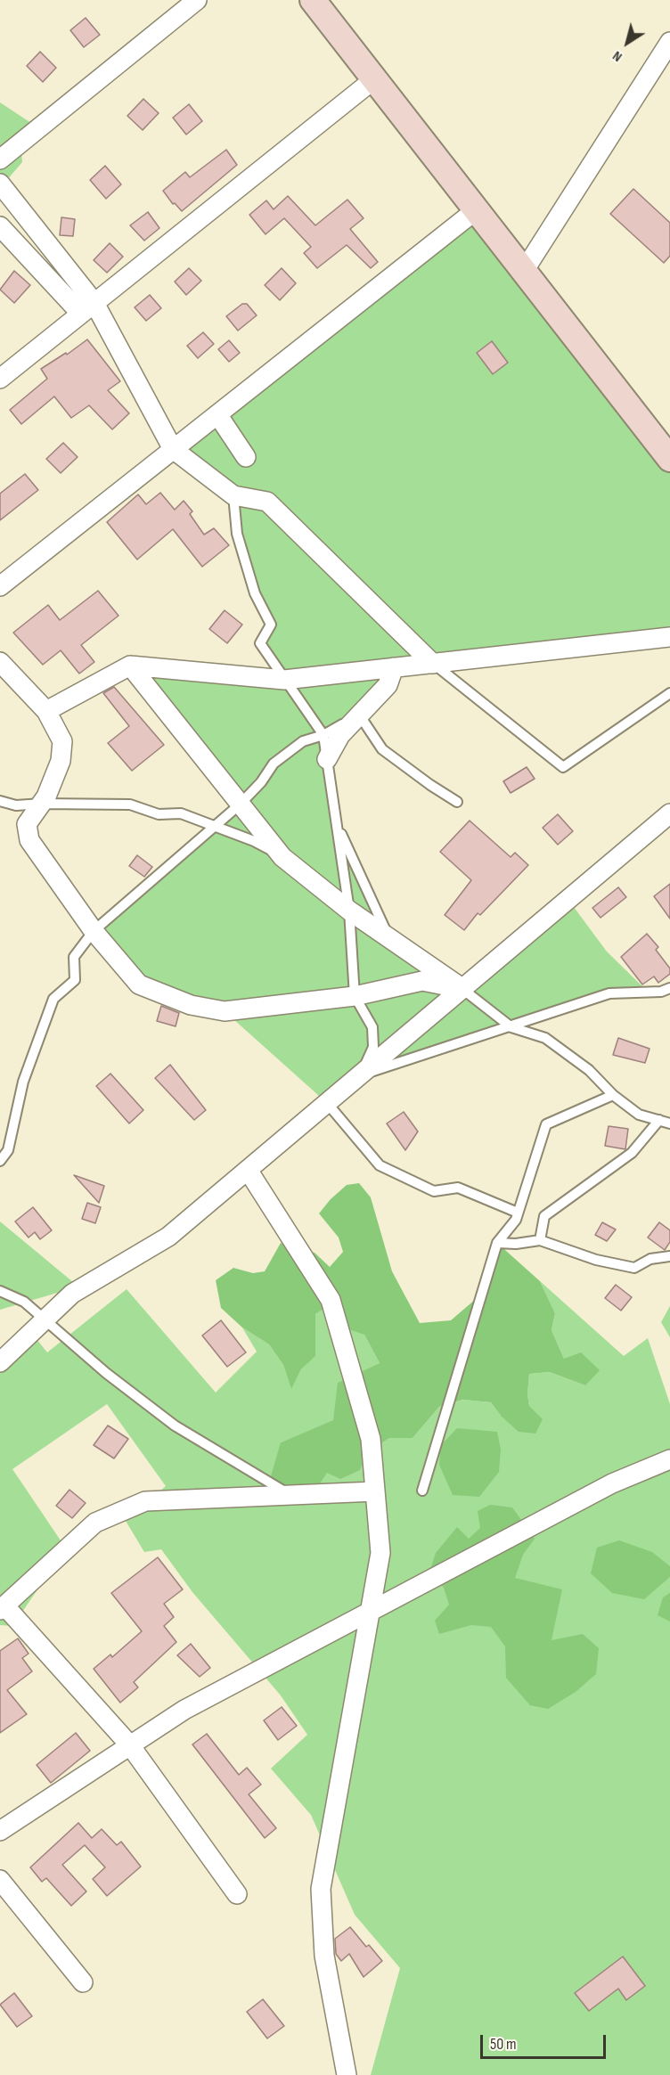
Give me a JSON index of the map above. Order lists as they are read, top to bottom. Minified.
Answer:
{"scale_bar":"50 m","north":"bottom left"}
